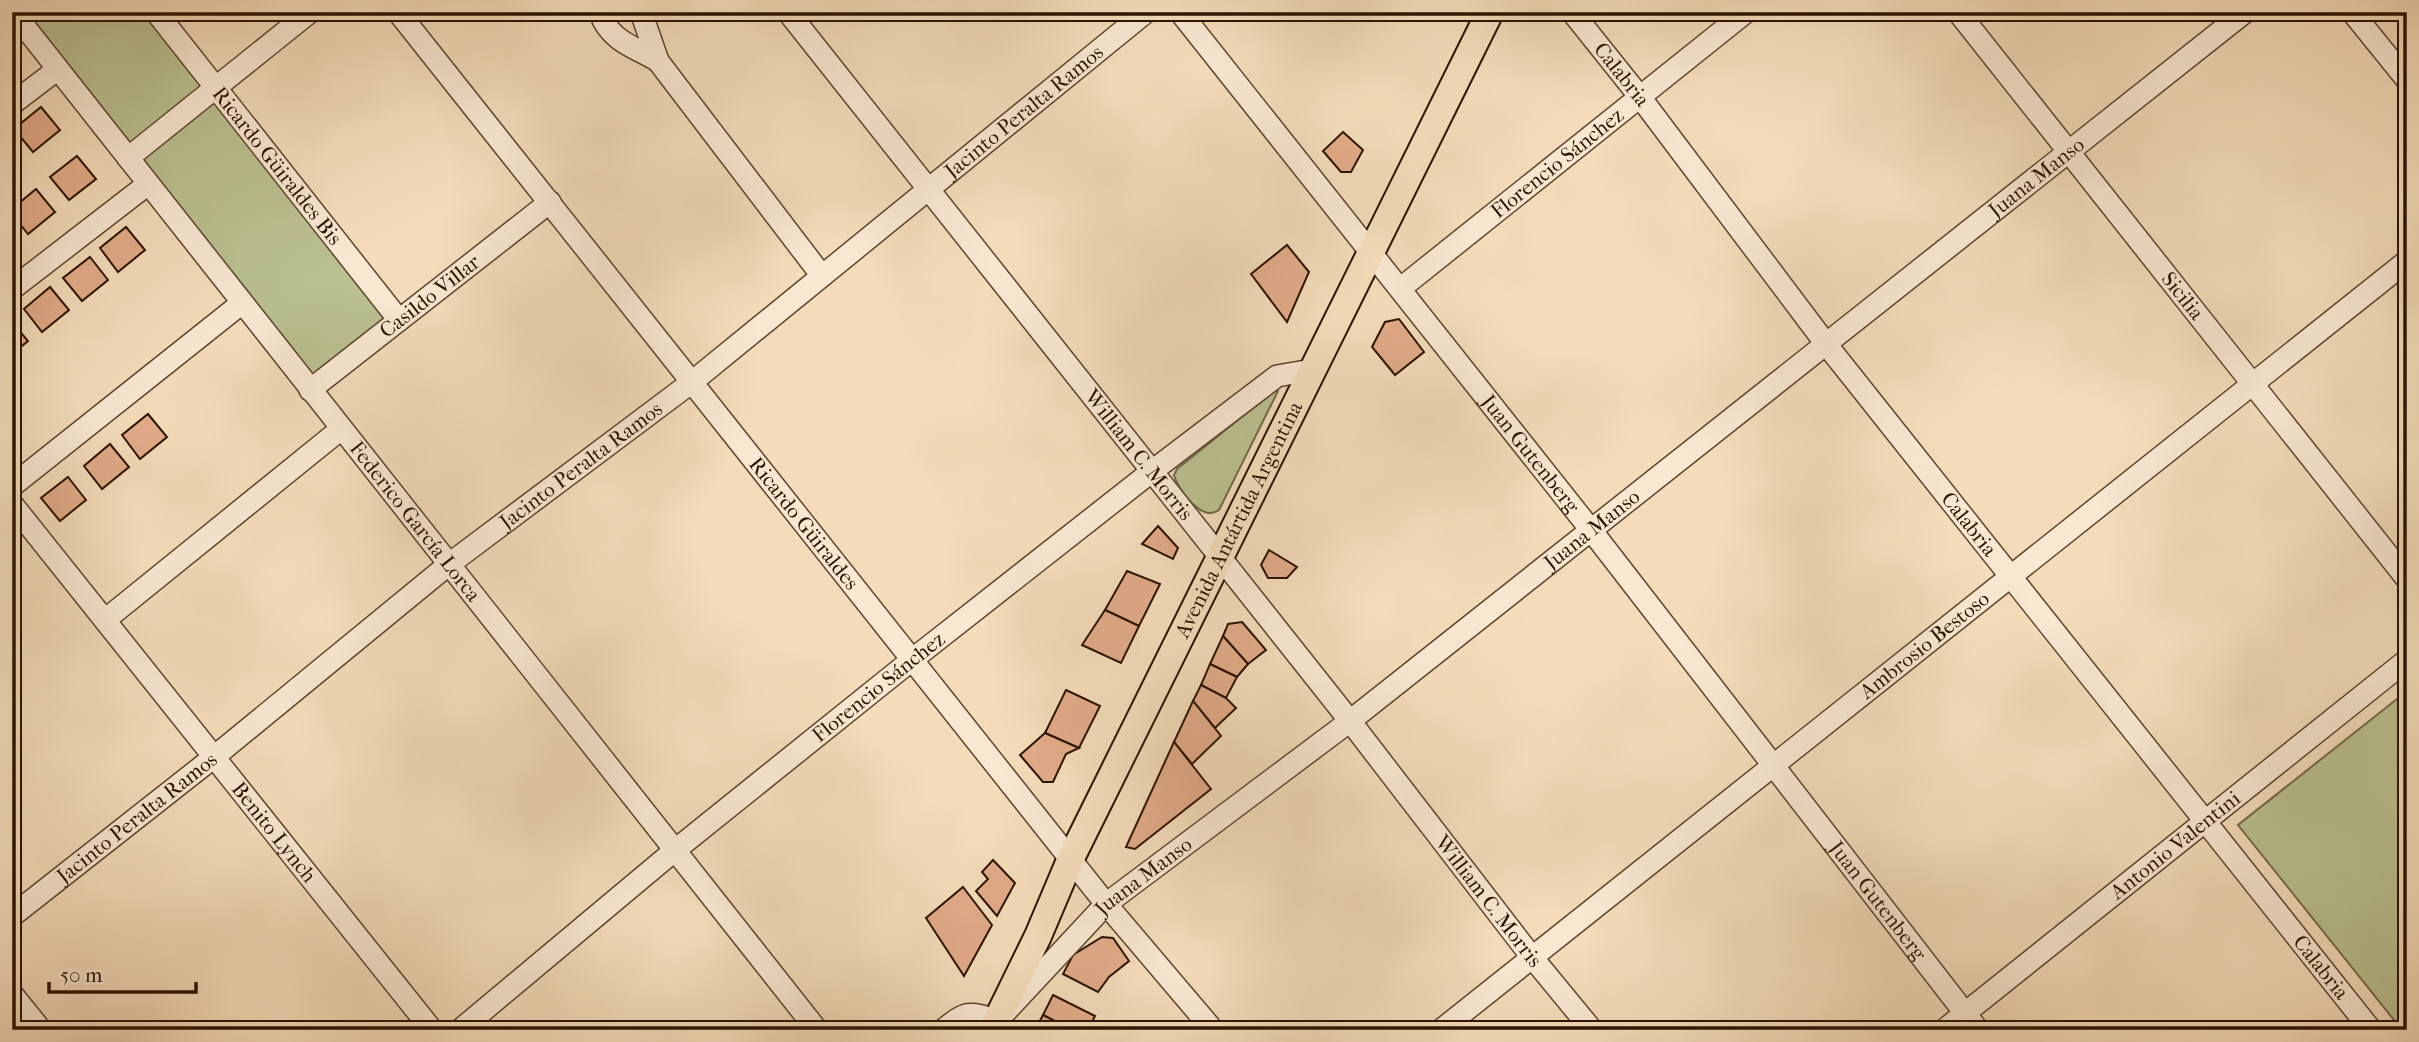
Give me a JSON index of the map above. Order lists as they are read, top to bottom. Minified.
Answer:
{"streets":{"main road":["Avenida Antártida Argentina"],"street":["Calabria","Jacinto Peralta Ramos","Florencio Sánchez","Ricardo Güiraldes Bis","Juana Manso","Casildo Villar","Sicilia","Juan Gutenberg","William C. Morris","Federico García Lorca","Ricardo Güiraldes","Ambrosio Bestoso","Benito Lynch","Antonio Valentini"]},"crossings":[["Calabria","Florencio Sánchez"],["Calabria","Juana Manso"],["Calabria","Ambrosio Bestoso"],["Calabria","Antonio Valentini"],["Jacinto Peralta Ramos","William C. Morris"],["Jacinto Peralta Ramos","Federico García Lorca"],["Jacinto Peralta Ramos","Ricardo Güiraldes"],["Jacinto Peralta Ramos","Benito Lynch"],["Florencio Sánchez","Juan Gutenberg"],["Florencio Sánchez","William C. Morris"],["Florencio Sánchez","Avenida Antártida Argentina"],["Florencio Sánchez","Federico García Lorca"],["Florencio Sánchez","Ricardo Güiraldes"],["Ricardo Güiraldes Bis","Casildo Villar"],["Juana Manso","Sicilia"],["Juana Manso","Juan Gutenberg"],["Juana Manso","William C. Morris"],["Juana Manso","Avenida Antártida Argentina"],["Juana Manso","Ricardo Güiraldes"],["Casildo Villar","Federico García Lorca"],["Casildo Villar","Ricardo Güiraldes"],["Sicilia","Ambrosio Bestoso"],["Juan Gutenberg","Avenida Antártida Argentina"],["Juan Gutenberg","Ambrosio Bestoso"],["Juan Gutenberg","Antonio Valentini"],["William C. Morris","Avenida Antártida Argentina"],["William C. Morris","Ambrosio Bestoso"],["Avenida Antártida Argentina","Ricardo Güiraldes"]],"scale_bar":"50 m"}
